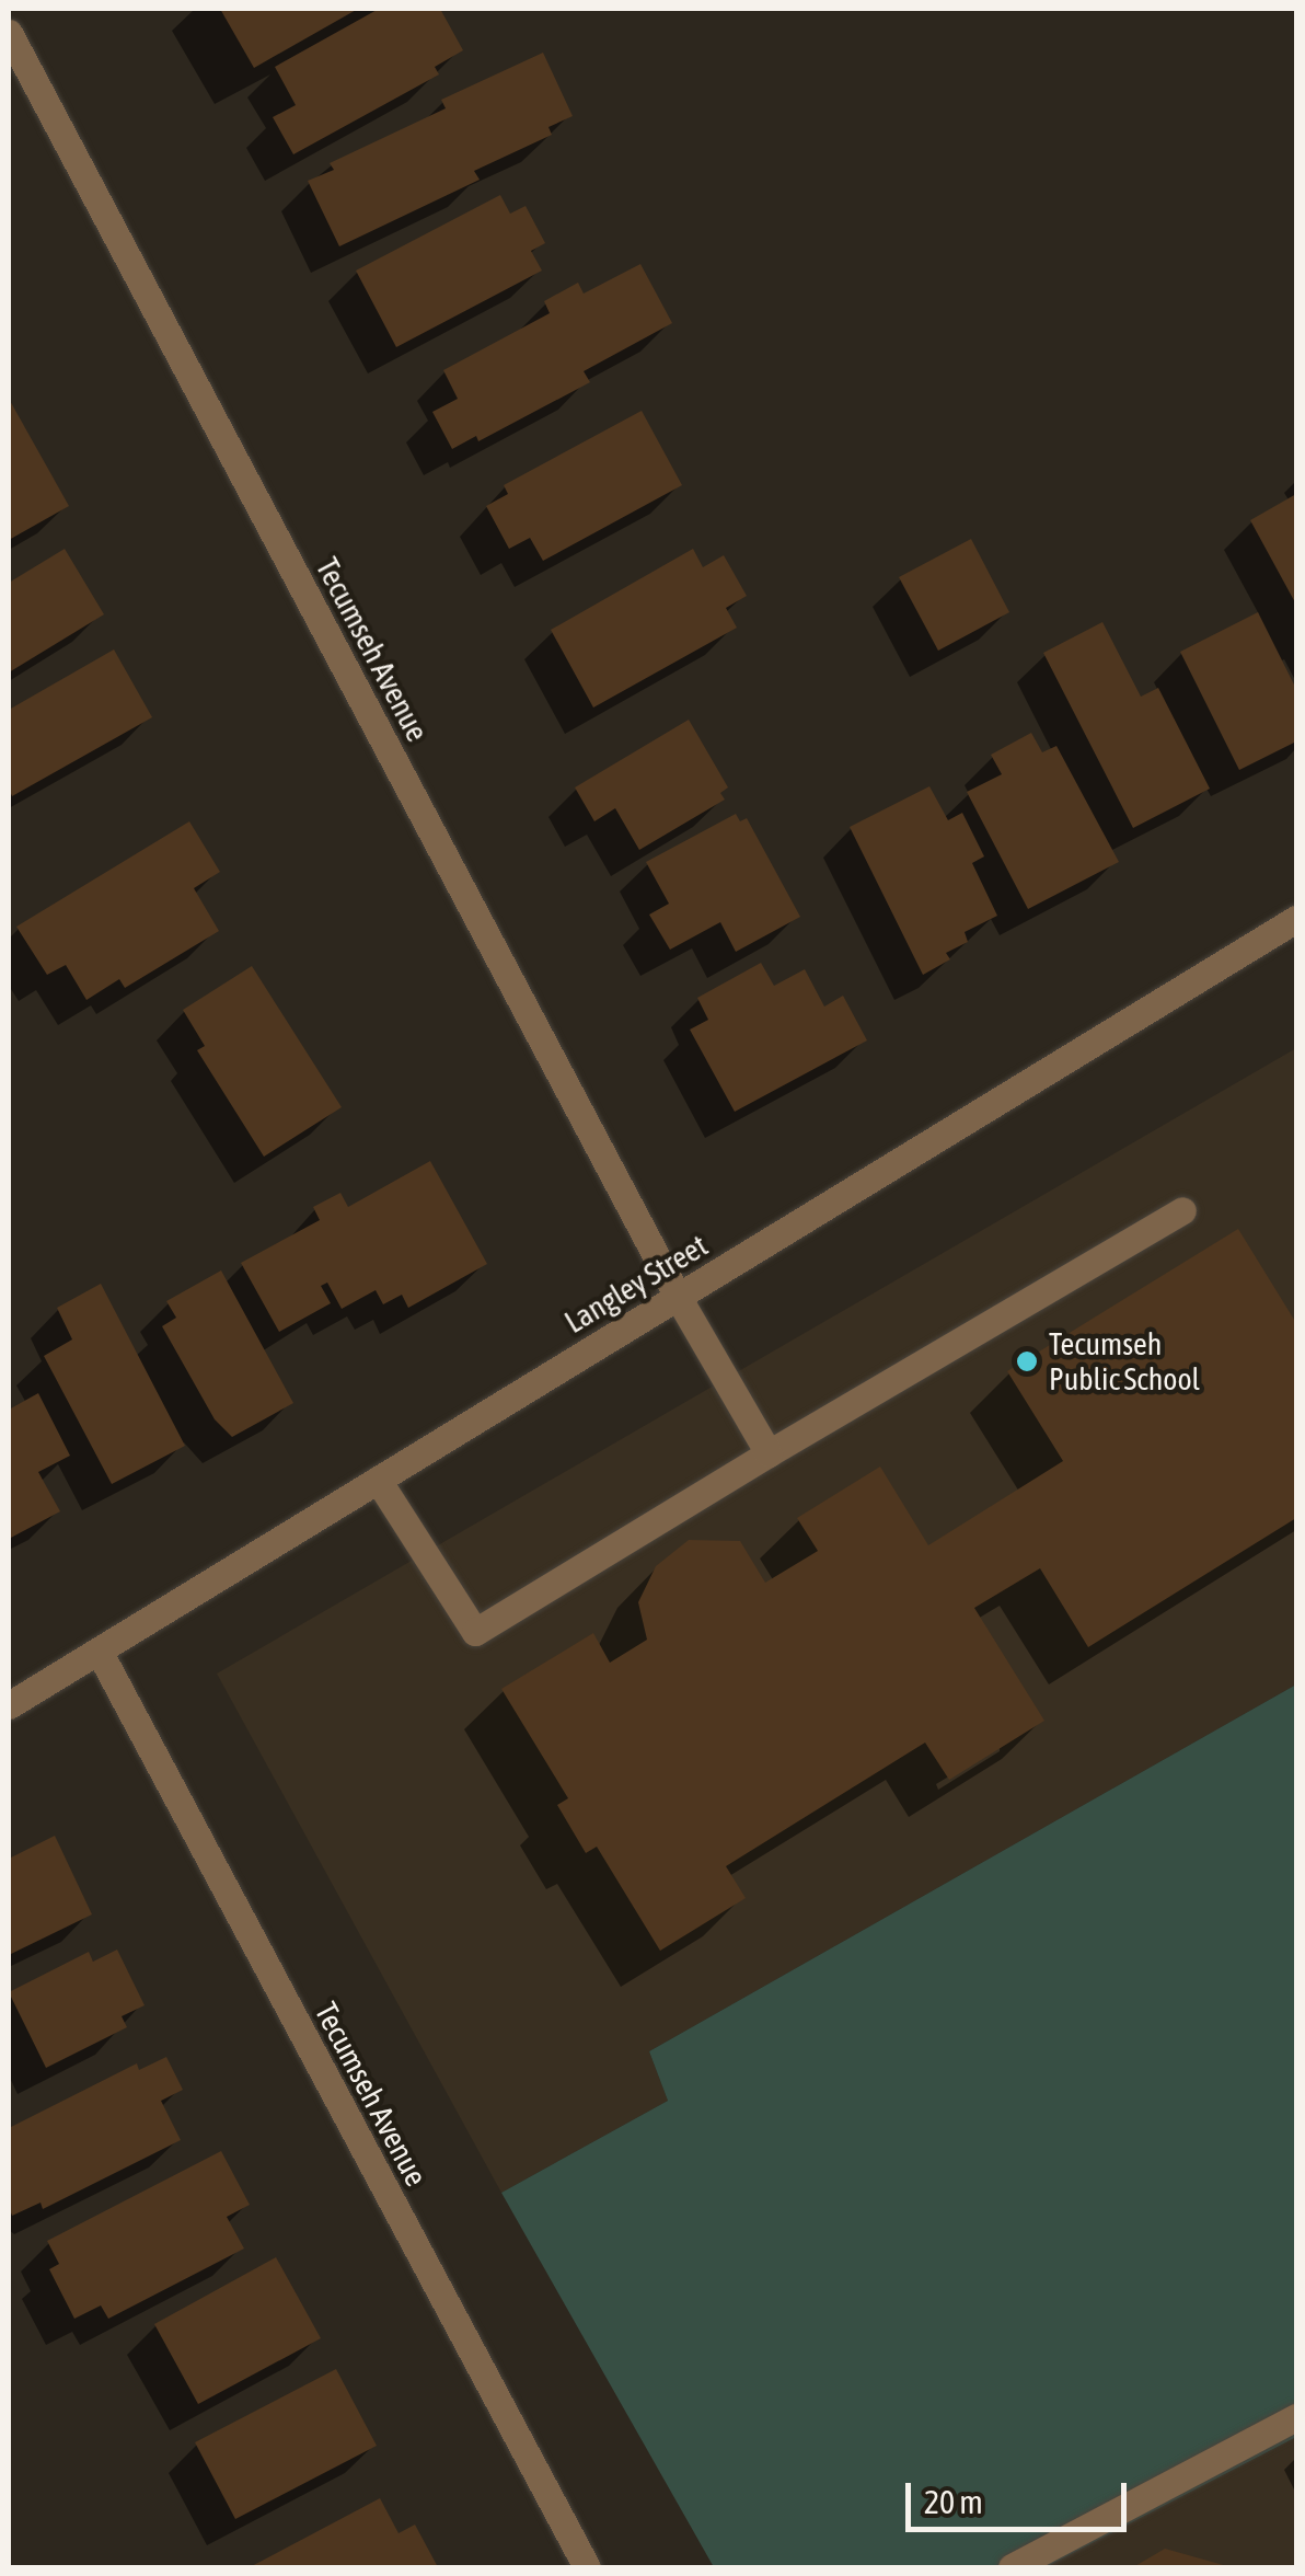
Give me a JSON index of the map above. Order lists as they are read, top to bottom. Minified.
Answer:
{"streets":{"street":["Tecumseh Avenue","Langley Street"]},"crossings":[["Tecumseh Avenue","Langley Street"]],"places":["Tecumseh Public School"],"scale_bar":"20 m"}
